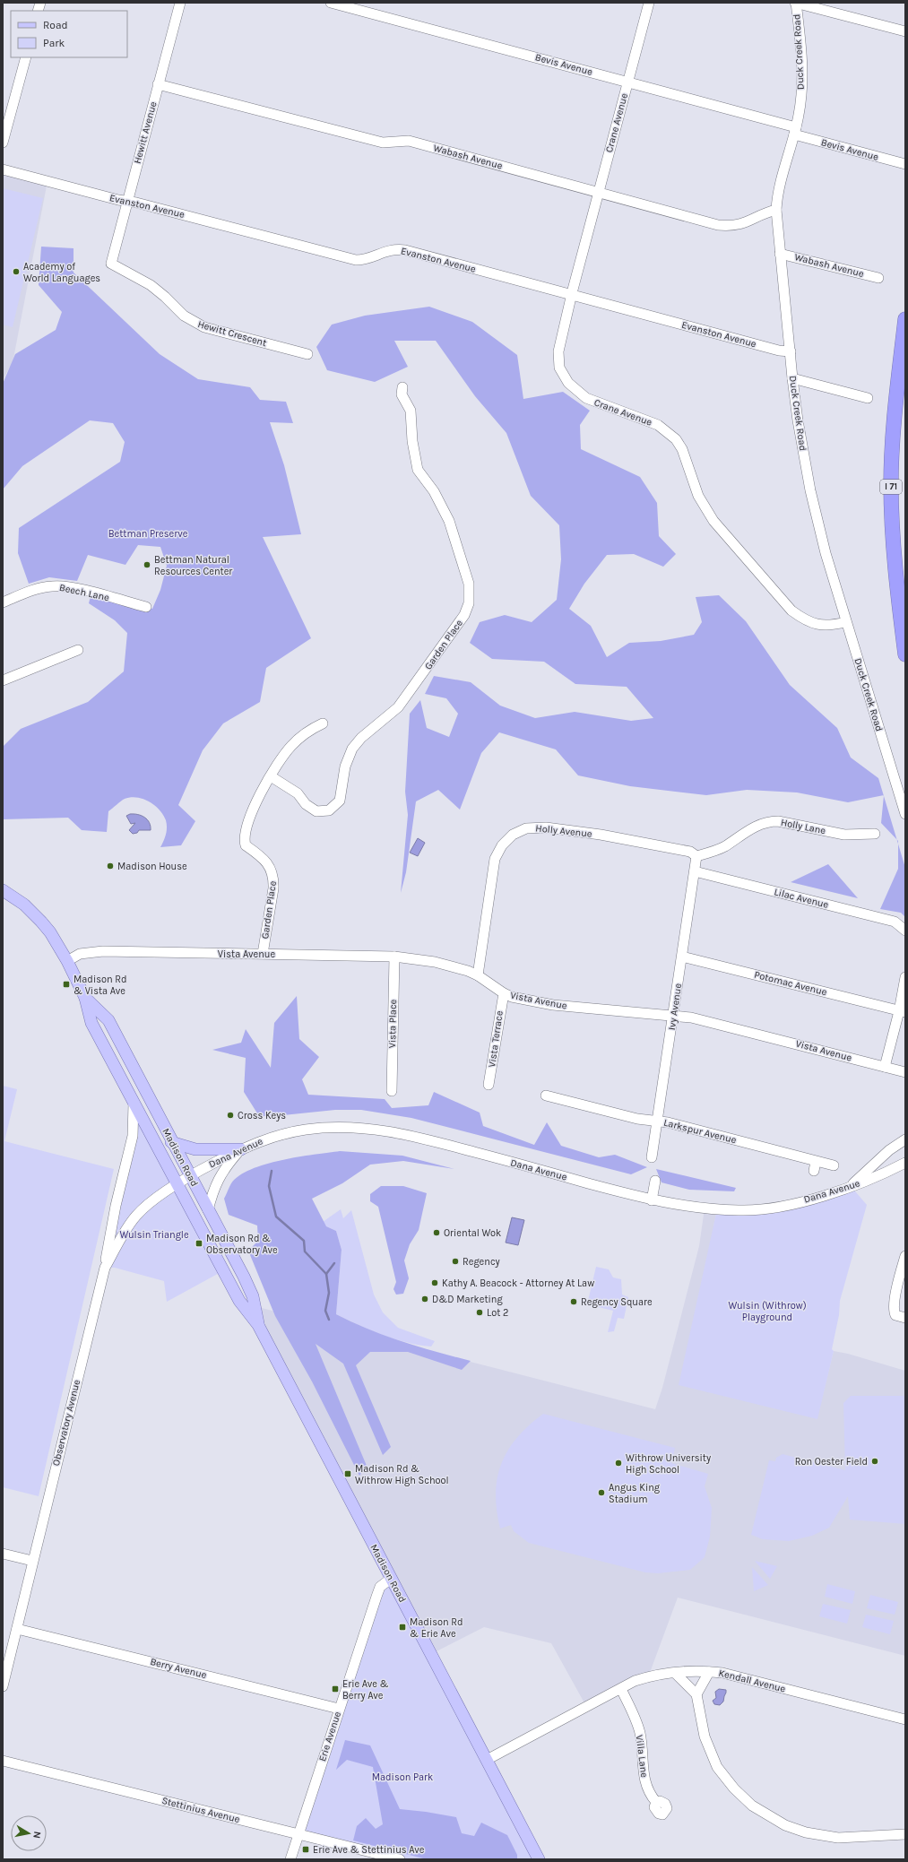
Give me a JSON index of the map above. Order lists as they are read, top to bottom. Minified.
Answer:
{"streets":{"highway":["I 71"],"main road":["Madison Road"],"street":["Duck Creek Road","Bevis Avenue","Crane Avenue","Hewitt Avenue","Wabash Avenue","Evanston Avenue","Hewitt Crescent","Beech Lane","Garden Place","Holly Lane","Holly Avenue","Lilac Avenue","Vista Avenue","Potomac Avenue","Ivy Avenue","Vista Place","Vista Terrace","Larkspur Avenue","Dana Avenue","Observatory Avenue","Berry Avenue","Kendall Avenue","Erie Avenue","Villa Lane","Stettinius Avenue"]},"crossings":[["Duck Creek Road","Bevis Avenue"],["Duck Creek Road","Crane Avenue"],["Duck Creek Road","Wabash Avenue"],["Duck Creek Road","Evanston Avenue"],["Bevis Avenue","Crane Avenue"],["Crane Avenue","Wabash Avenue"],["Crane Avenue","Evanston Avenue"],["Hewitt Avenue","Wabash Avenue"],["Hewitt Avenue","Evanston Avenue"],["Hewitt Avenue","Hewitt Crescent"],["Garden Place","Vista Avenue"],["Holly Lane","Holly Avenue"],["Holly Lane","Ivy Avenue"],["Holly Avenue","Vista Avenue"],["Holly Avenue","Ivy Avenue"],["Lilac Avenue","Ivy Avenue"],["Vista Avenue","Ivy Avenue"],["Vista Avenue","Vista Place"],["Vista Avenue","Vista Terrace"],["Vista Avenue","Madison Road"],["Potomac Avenue","Ivy Avenue"],["Ivy Avenue","Larkspur Avenue"],["Dana Avenue","Madison Road"],["Dana Avenue","Observatory Avenue"],["Madison Road","Observatory Avenue"],["Madison Road","Kendall Avenue"],["Madison Road","Erie Avenue"],["Observatory Avenue","Berry Avenue"],["Berry Avenue","Erie Avenue"],["Kendall Avenue","Villa Lane"],["Erie Avenue","Stettinius Avenue"]],"parks":["Bettman Preserve","Wulsin Triangle","Wulsin (Withrow) Playground","Madison Park"],"places":{"other":["Academy of World Languages","Bettman Natural Resources Center","Madison House","Cross Keys","Oriental Wok","Regency","Kathy A. Beacock - Attorney At Law","D&D Marketing","Regency Square","Lot 2","Ron Oester Field","Withrow University High School","Angus King Stadium"],"transit":["Madison Rd & Vista Ave","Madison Rd & Observatory Ave","Madison Rd & Withrow High School","Madison Rd & Erie Ave","Erie Ave & Berry Ave","Erie Ave & Stettinius Ave"]},"legend":["Road","Park"],"north":"right"}
